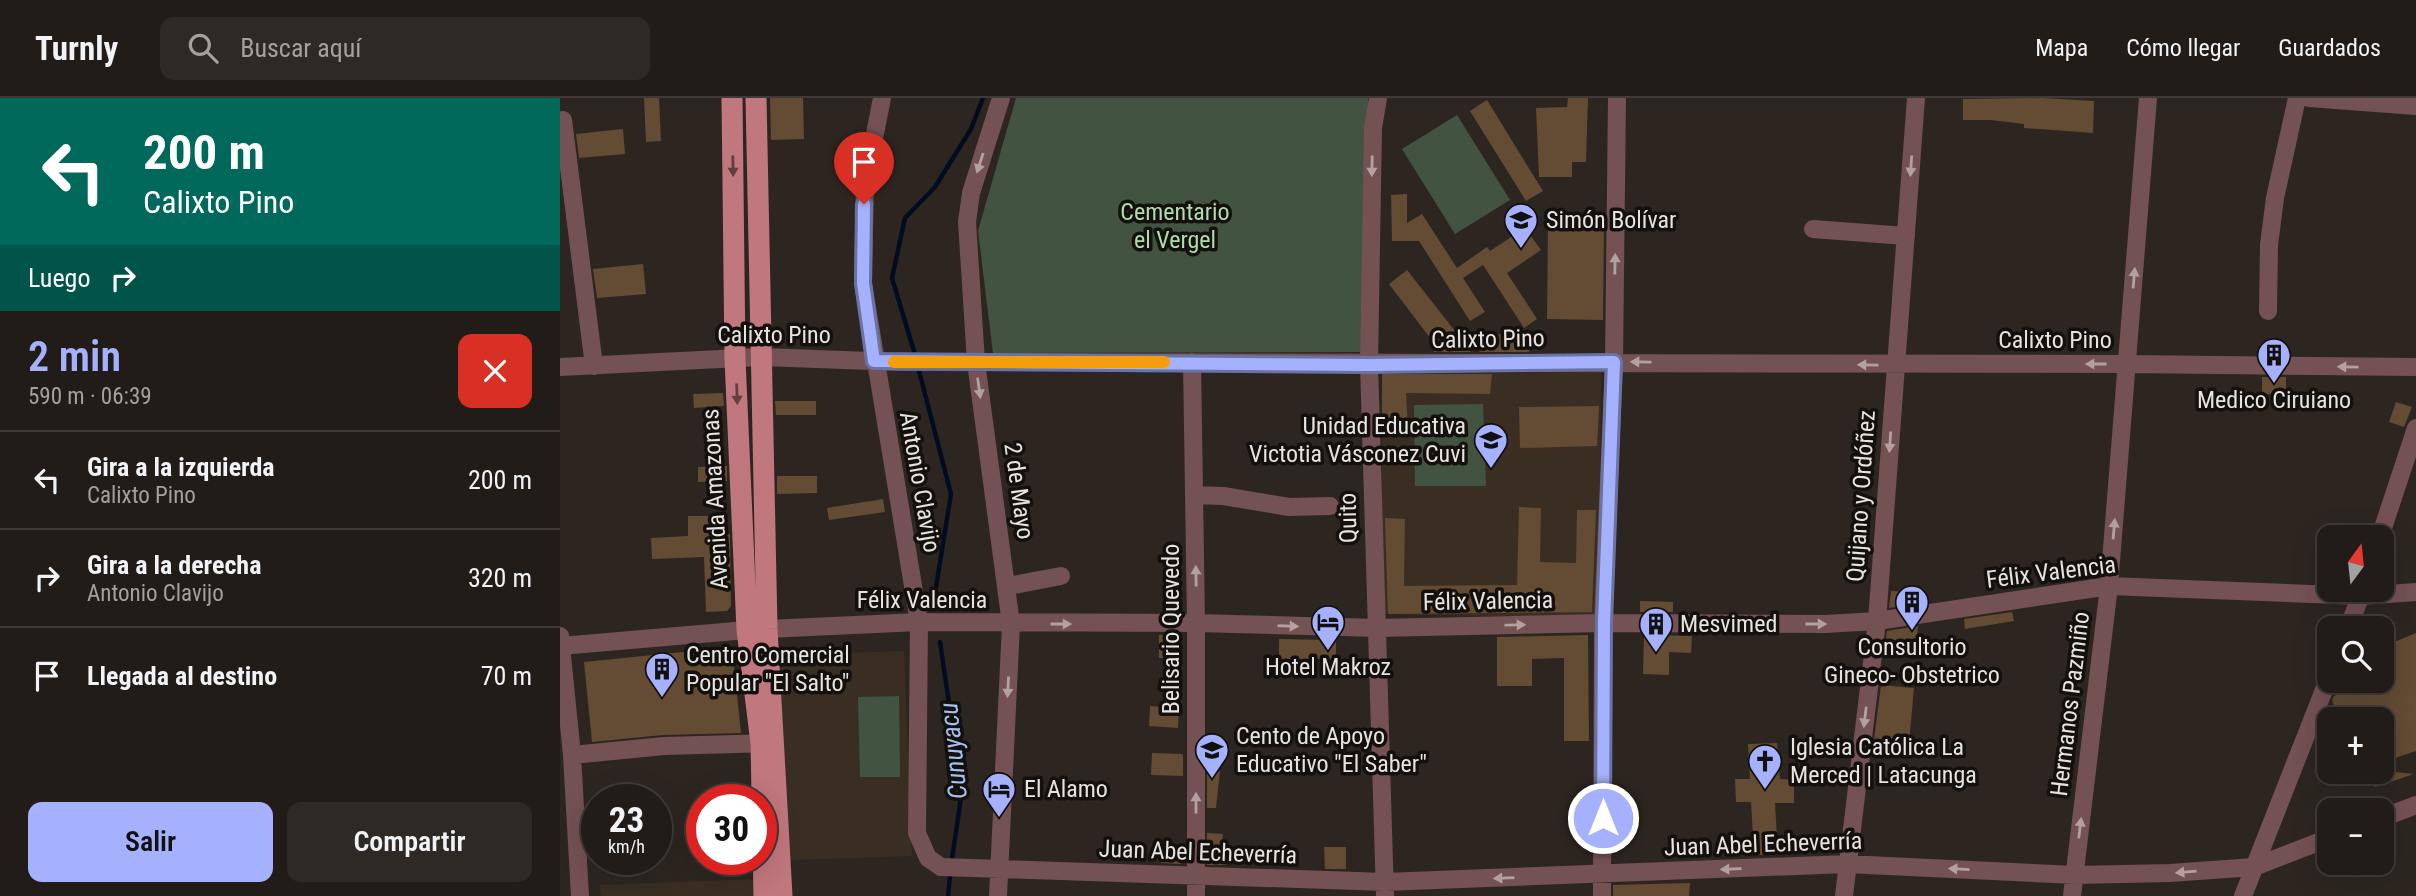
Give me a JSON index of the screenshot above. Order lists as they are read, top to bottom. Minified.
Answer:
{"streets":{"main road":["Avenida Amazonas"],"street":["Calixto Pino","Antonio Clavijo","2 de Mayo","Quijano y Ordóñez","Quito","Félix Valencia","Belisario Quevedo","Hermanos Pazmiño","Juan Abel Echeverría"]},"crossings":[["Calixto Pino","Antonio Clavijo"],["Calixto Pino","2 de Mayo"],["Calixto Pino","Quijano y Ordóñez"],["Calixto Pino","Avenida Amazonas"],["Calixto Pino","Quito"],["Calixto Pino","Belisario Quevedo"],["Calixto Pino","Hermanos Pazmiño"],["Antonio Clavijo","Félix Valencia"],["Antonio Clavijo","Juan Abel Echeverría"],["2 de Mayo","Félix Valencia"],["2 de Mayo","Juan Abel Echeverría"],["Quijano y Ordóñez","Félix Valencia"],["Quijano y Ordóñez","Juan Abel Echeverría"],["Avenida Amazonas","Félix Valencia"],["Quito","Félix Valencia"],["Quito","Juan Abel Echeverría"],["Félix Valencia","Belisario Quevedo"],["Félix Valencia","Hermanos Pazmiño"],["Belisario Quevedo","Juan Abel Echeverría"],["Hermanos Pazmiño","Juan Abel Echeverría"]],"one_way":["Calixto Pino","2 de Mayo","Quijano y Ordóñez","Félix Valencia","Belisario Quevedo","Hermanos Pazmiño","Juan Abel Echeverría"],"water":["Cunuyacu"],"parks":["Cementario el Vergel"],"places":{"school or university":["Simón Bolívar","Unidad Educativa Victotia Vásconez Cuvi","Cento de Apoyo Educativo \"El Saber\""],"building":["Medico Ciruiano","Consultorio Gineco- Obstetrico","Mesvimed","Centro Comercial Popular \"El Salto\""],"hotel":["Hotel Makroz","El Alamo"],"church":["Iglesia Católica La Merced | Latacunga"]},"north":"top","page":{"header":"Turnly","search":"Buscar aquí","nav":["Mapa","Cómo llegar","Guardados"],"turn":["200 m","Calixto Pino"],"then":"Luego","heading":["2 min","590 m · 06:39"],"list":[{"name":"Gira a la izquierda","note":"Calixto Pino","value":"200 m"},{"name":"Gira a la derecha","note":"Antonio Clavijo","value":"320 m"},{"name":"Llegada al destino","value":"70 m"}],"map_buttons":["+","−"],"speed":"23 km/h","limit":"30","buttons":["Salir","Compartir"]}}
